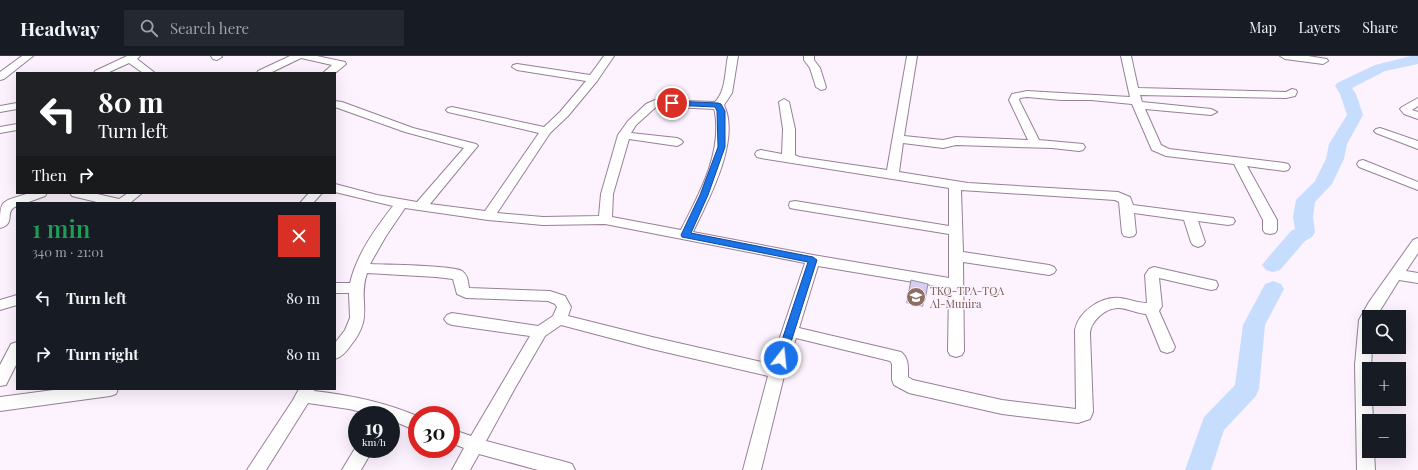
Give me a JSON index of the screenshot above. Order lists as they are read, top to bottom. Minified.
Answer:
{"places":{"school or university":["TKQ-TPA-TQA Al-Munira"]},"page":{"header":"Headway","search":"Search here","nav":["Map","Layers","Share"],"turn":["80 m","Turn left"],"then":"Then","heading":["1 min","340 m · 21:01"],"list":[{"name":"Turn left","value":"80 m"},{"name":"Turn right","value":"80 m"}],"map_buttons":["+","−"],"speed":"19 km/h","limit":"30"}}
